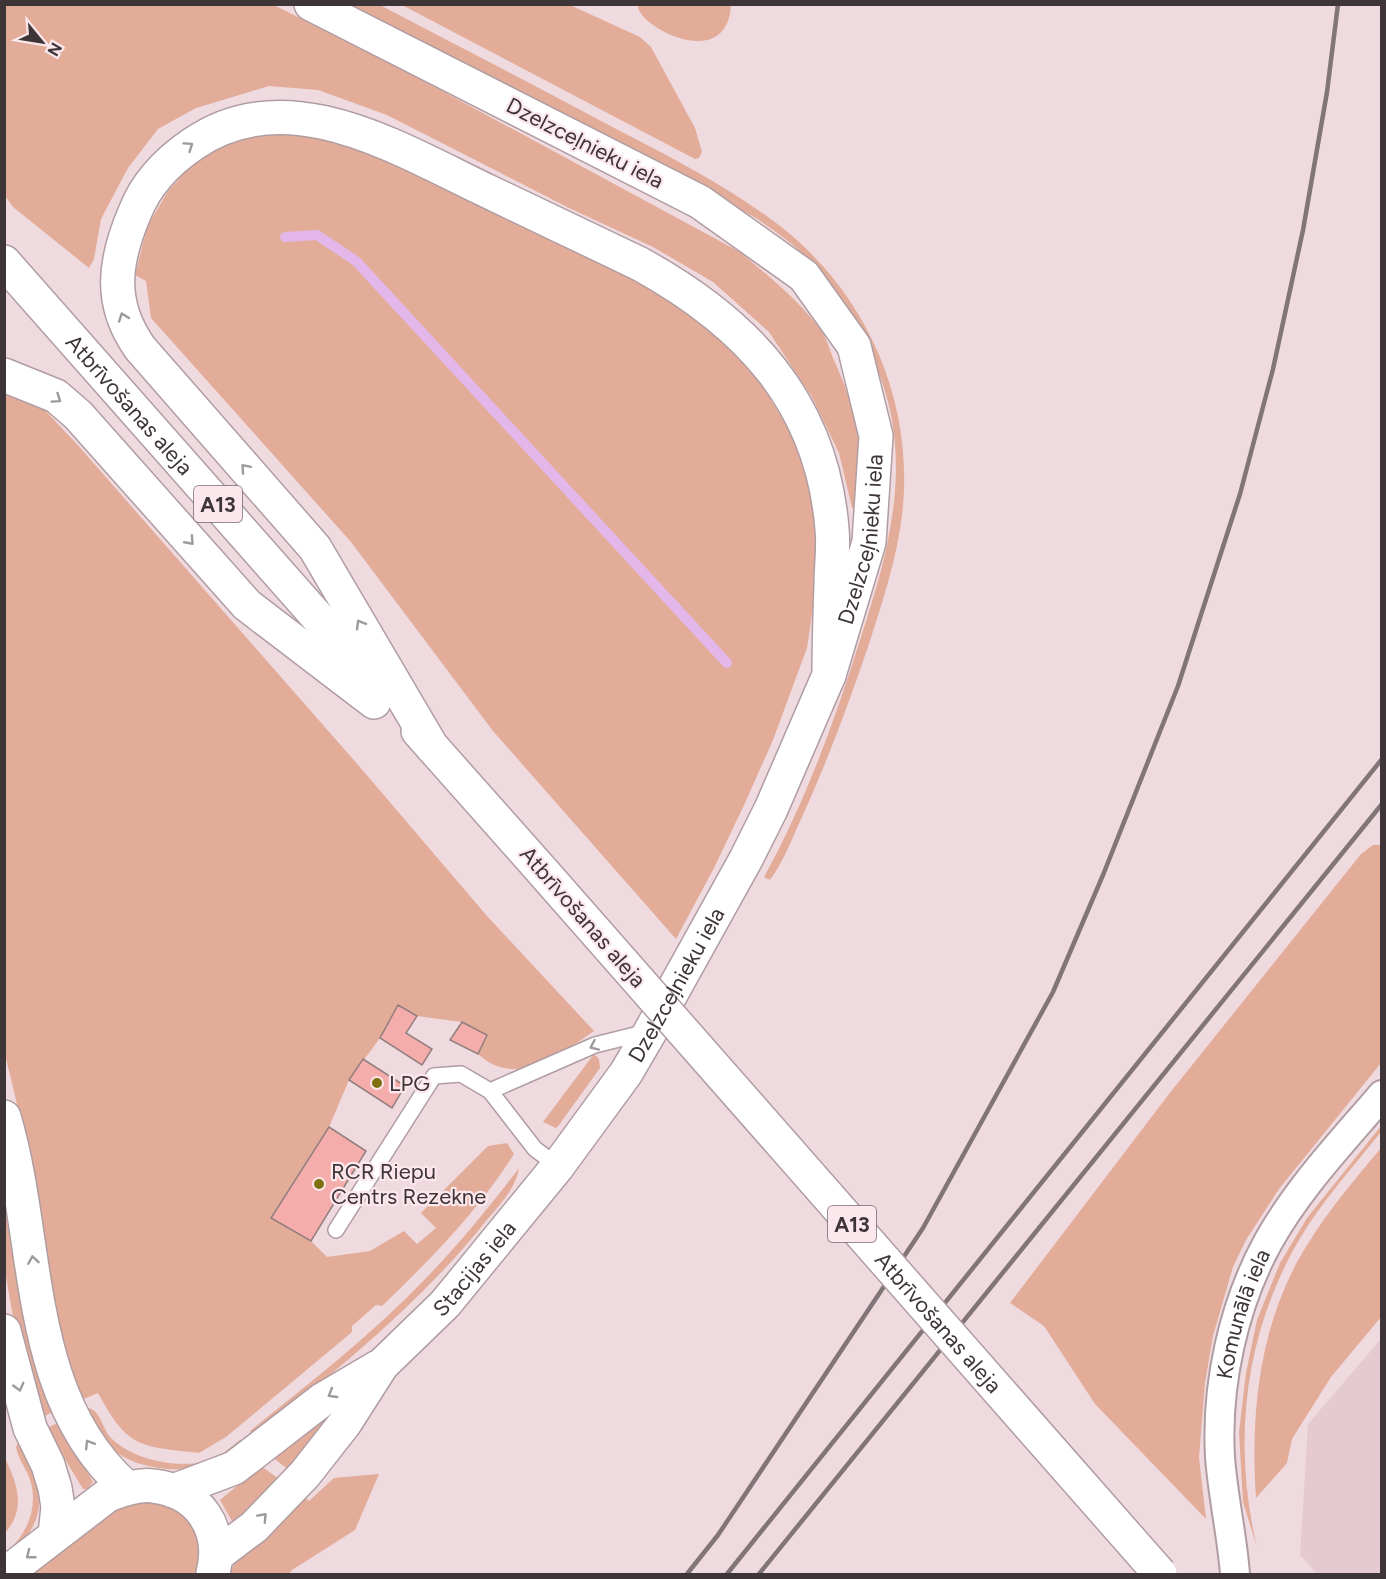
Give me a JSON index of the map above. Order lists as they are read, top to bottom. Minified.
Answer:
{"streets":{"main road":["Dzelzceļnieku iela","Atbrīvošanas aleja","A13","Stacijas iela"],"street":["Komunālā iela"]},"crossings":[["Dzelzceļnieku iela","Stacijas iela"]],"places":["LPG","RCR Riepu Centrs Rezekne"],"north":"bottom right"}
